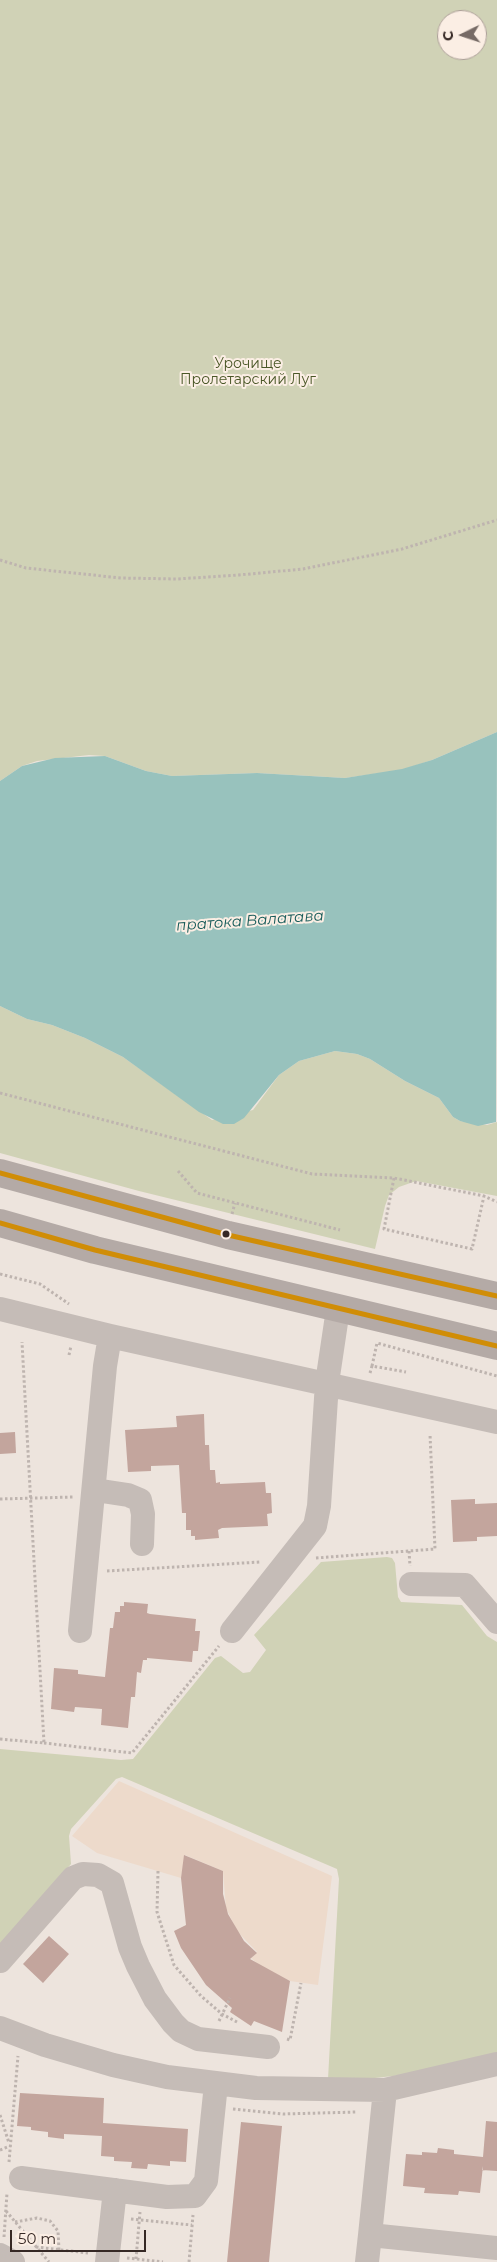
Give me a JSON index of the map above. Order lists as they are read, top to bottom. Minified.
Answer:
{"water":["пратока Валатава"],"parks":["Урочище Пролетарский Луг"],"scale_bar":"50 m","north":"left"}
